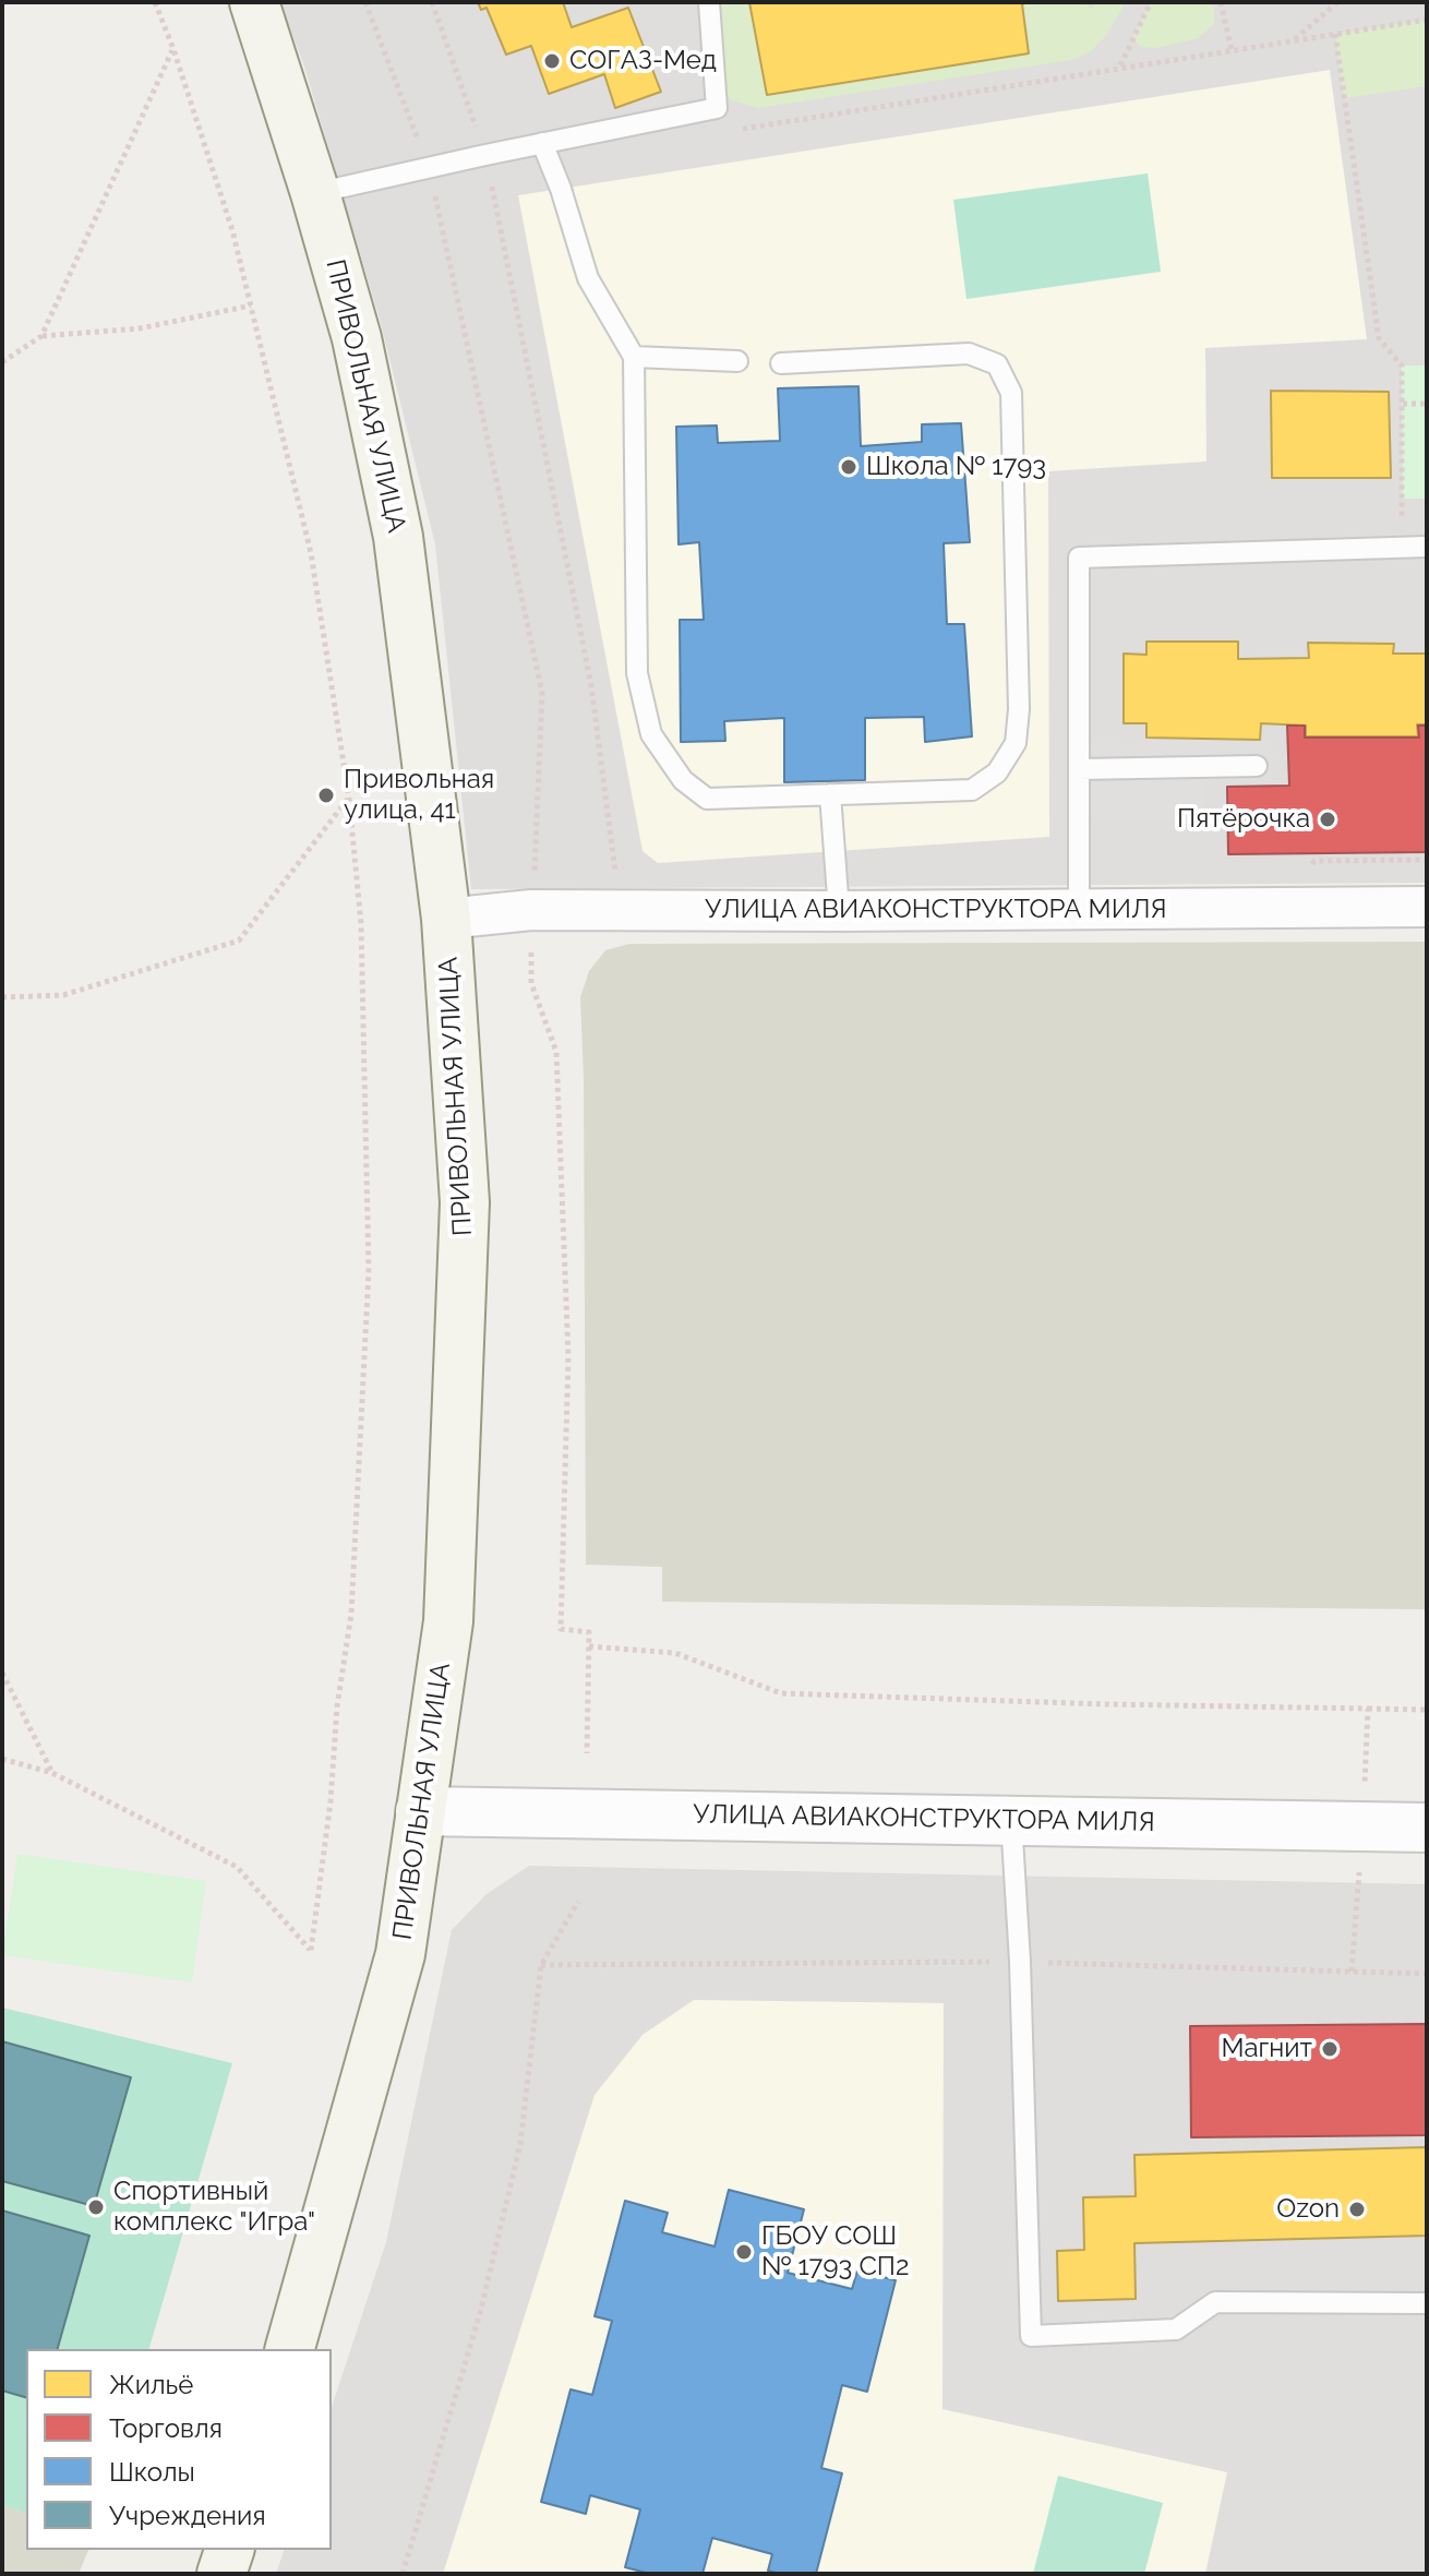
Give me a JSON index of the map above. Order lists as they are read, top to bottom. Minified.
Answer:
{"streets":{"main road":["ПРИВОЛЬНАЯ УЛИЦА"],"street":["УЛИЦА АВИАКОНСТРУКТОРА МИЛЯ"]},"crossings":[["ПРИВОЛЬНАЯ УЛИЦА","УЛИЦА АВИАКОНСТРУКТОРА МИЛЯ"]],"places":["СОГАЗ-Мед","Школа № 1793","Привольная улица, 41","Пятёрочка","Магнит","Спортивный комплекс \"Игра\"","Ozon","ГБОУ СОШ № 1793 СП2"],"legend":["Жильё","Торговля","Школы","Учреждения"]}
